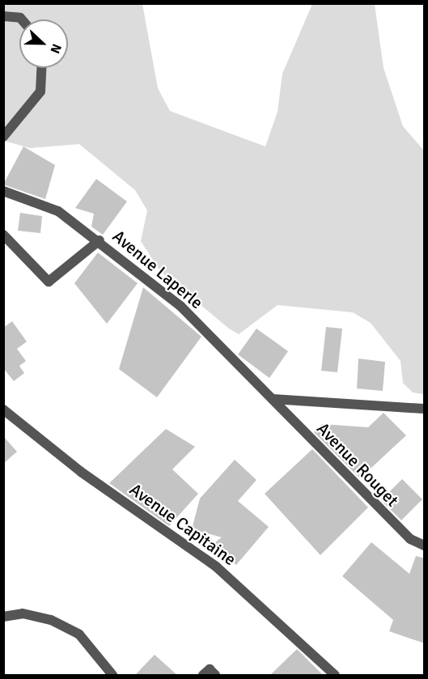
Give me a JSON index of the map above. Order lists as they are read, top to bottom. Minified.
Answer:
{"streets":{"street":["Avenue Laperle","Avenue Rouget","Avenue Capitaine"]},"crossings":[["Avenue Laperle","Avenue Rouget"]],"north":"right"}
